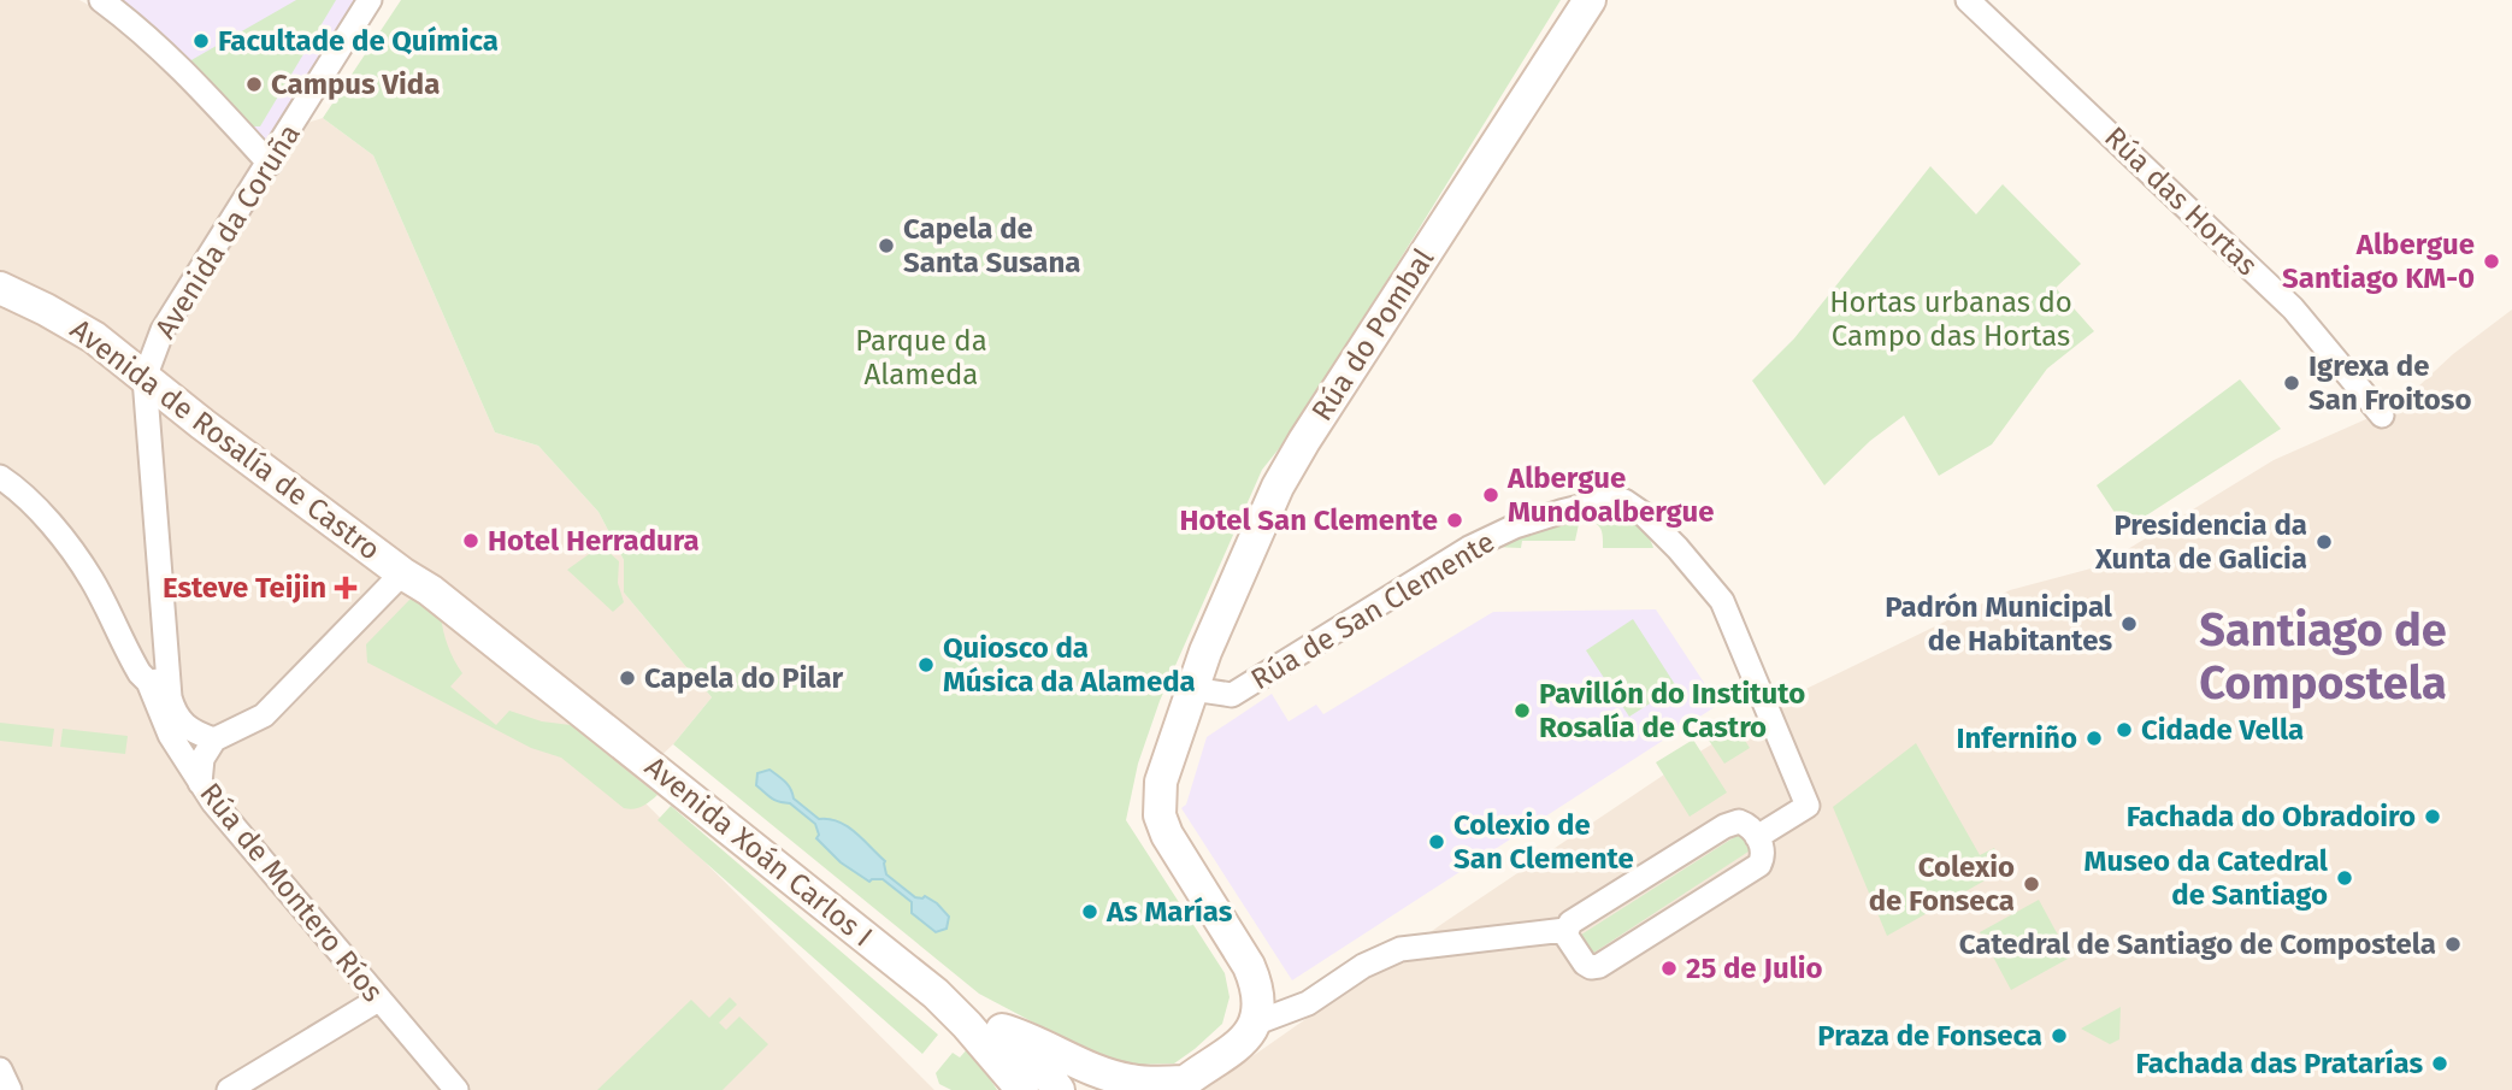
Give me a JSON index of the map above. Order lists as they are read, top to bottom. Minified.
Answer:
{"streets":{"street":["Rúa das Hortas","Avenida da Coruña","Rúa do Pombal","Avenida de Rosalía de Castro","Rúa de San Clemente","Avenida Xoán Carlos I","Rúa de Montero Ríos"]},"crossings":[["Avenida da Coruña","Avenida de Rosalía de Castro"],["Avenida da Coruña","Rúa de Montero Ríos"],["Rúa do Pombal","Rúa de San Clemente"],["Avenida de Rosalía de Castro","Avenida Xoán Carlos I"],["Avenida de Rosalía de Castro","Rúa de Montero Ríos"]],"districts":["Santiago de Compostela"],"parks":["Hortas urbanas do Campo das Hortas","Parque da Alameda"],"places":{"other":["Facultade de Química","Campus Vida","Capela de Santa Susana","Albergue Santiago KM-0","Igrexa de San Froitoso","Albergue Mundoalbergue","Hotel San Clemente","Hotel Herradura","Presidencia da Xunta de Galicia","Padrón Municipal de Habitantes","Quiosco da Música da Alameda","Capela do Pilar","Pavillón do Instituto Rosalía de Castro","Cidade Vella","Inferniño","Fachada do Obradoiro","Colexio de San Clemente","Museo da Catedral de Santiago","Colexio de Fonseca","As Marías","Catedral de Santiago de Compostela","25 de Julio","Praza de Fonseca","Fachada das Pratarías"],"health":["Esteve Teijin"]}}
